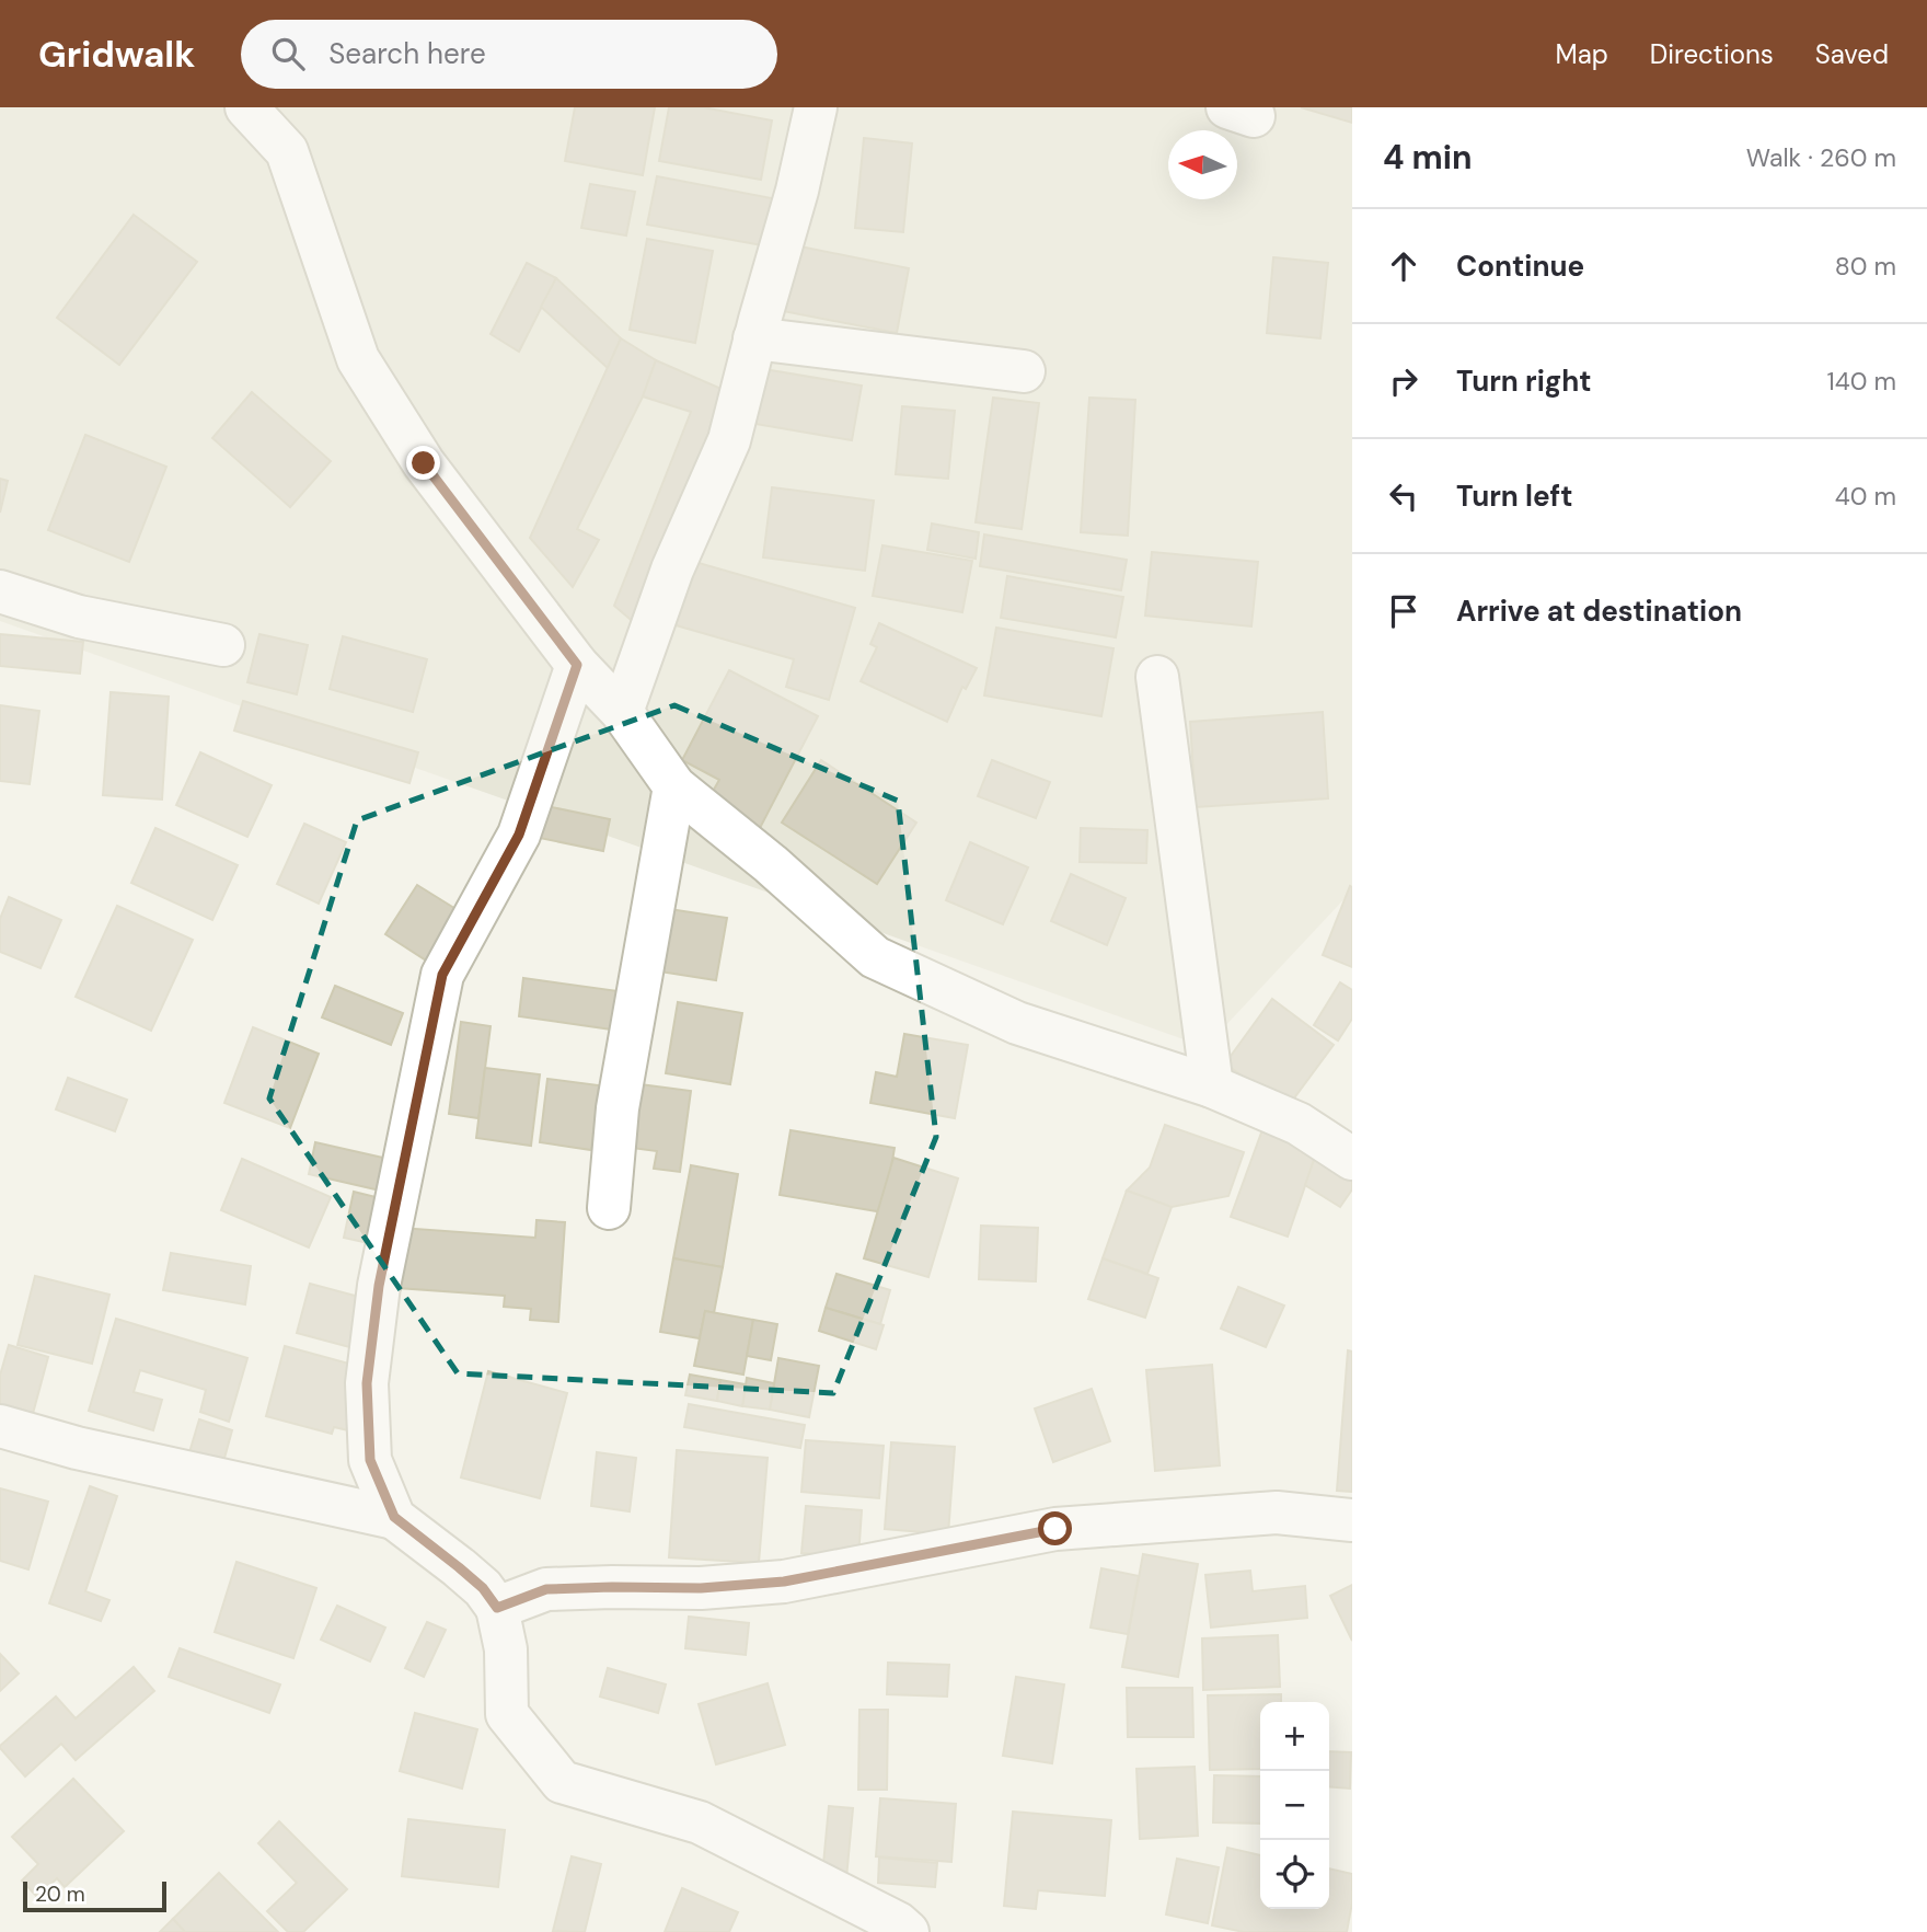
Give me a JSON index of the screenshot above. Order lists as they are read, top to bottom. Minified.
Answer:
{"scale_bar":"20 m","north":"left","page":{"header":"Gridwalk","search":"Search here","nav":["Map","Directions","Saved"],"heading":["4 min","Walk · 260 m"],"list":[["Continue","80 m"],["Turn right","140 m"],["Turn left","40 m"],"Arrive at destination"],"map_buttons":["+","−"],"scale":"20 m"}}
